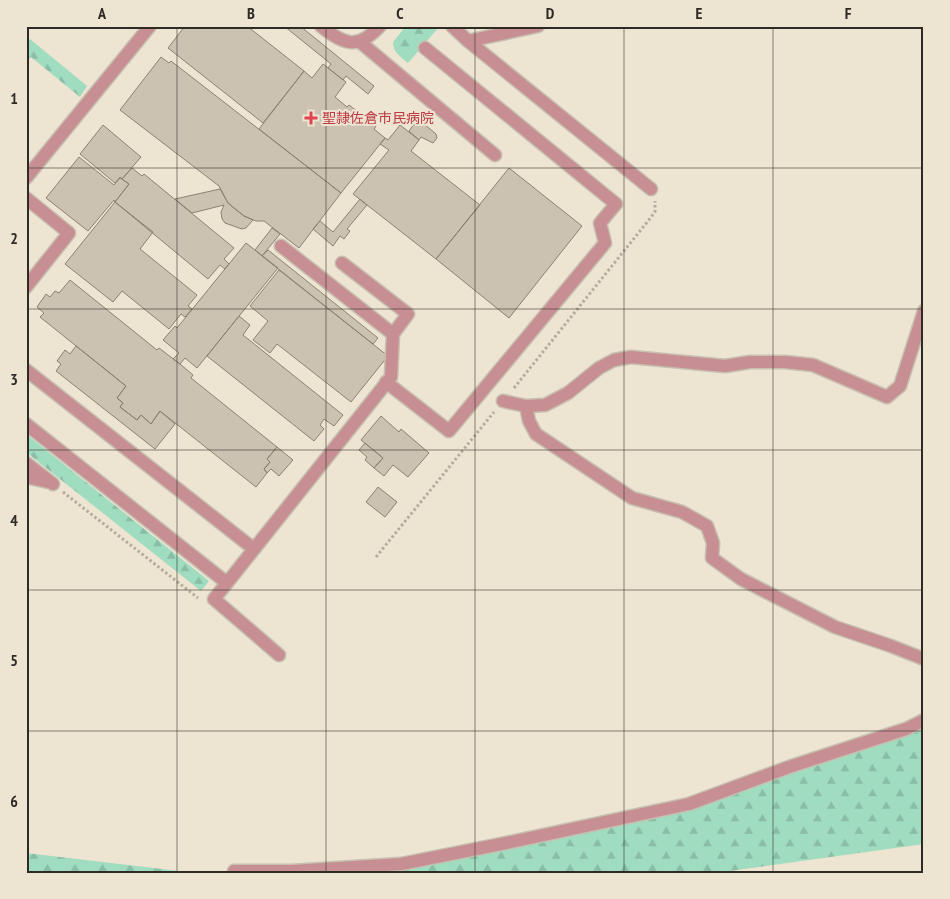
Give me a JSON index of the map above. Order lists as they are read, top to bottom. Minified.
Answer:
{"places":{"health":["聖隷佐倉市民病院"]},"grid":{"columns":["A","B","C","D","E","F"],"rows":["1","2","3","4","5","6"]}}
